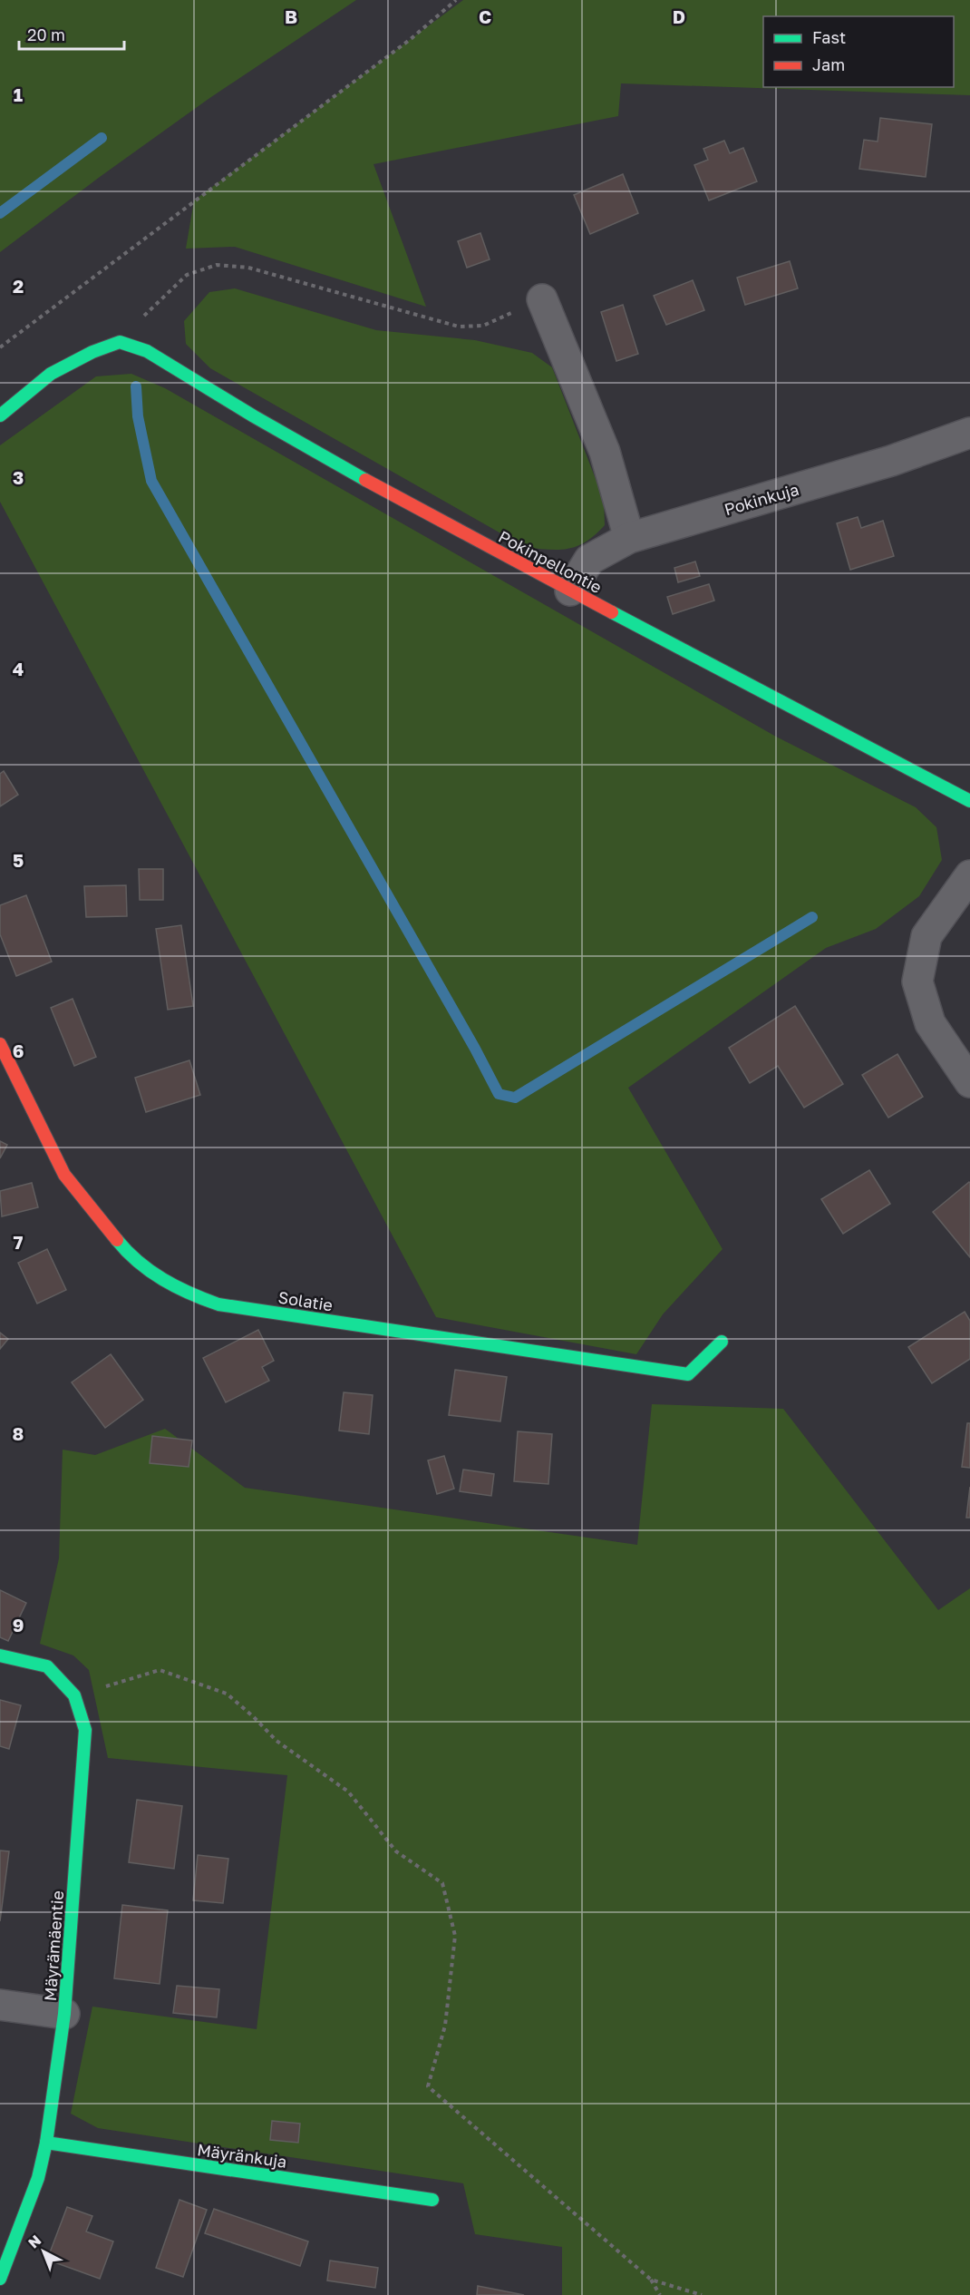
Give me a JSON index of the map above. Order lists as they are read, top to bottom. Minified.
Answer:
{"streets":{"street":["Pokinkuja","Pokinpellontie","Solatie","Mäyrämäentie","Mäyränkuja"]},"crossings":[["Pokinkuja","Pokinpellontie"],["Mäyrämäentie","Mäyränkuja"]],"legend":["Fast","Jam"],"scale_bar":"20 m","north":"top left","grid":{"columns":["B","C","D"],"rows":["1","2","3","4","5","6","7","8","9"]}}
